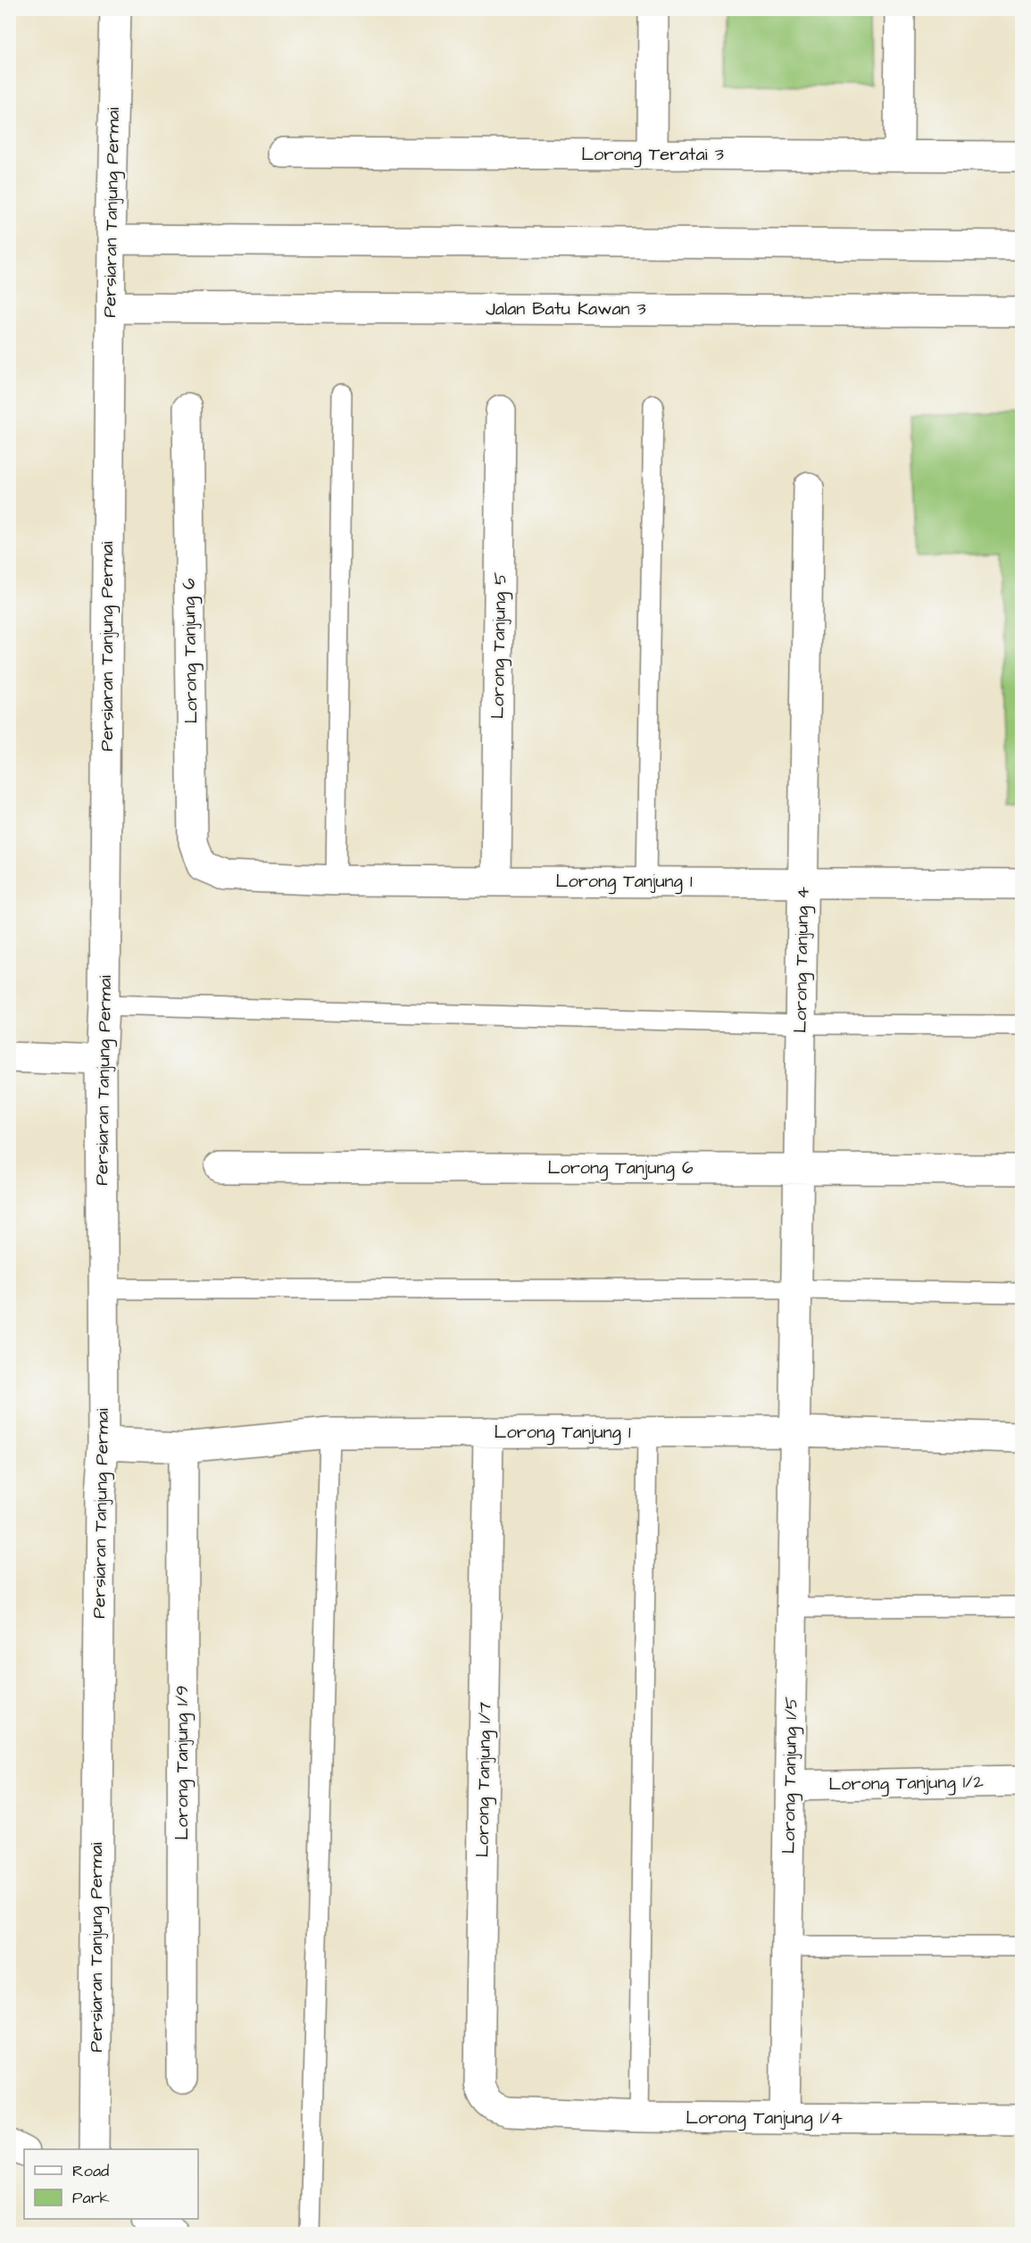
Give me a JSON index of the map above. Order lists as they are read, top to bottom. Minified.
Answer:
{"streets":{"street":["Lorong Teratai 3","Persiaran Tanjung Permai","Jalan Batu Kawan 3","Lorong Tanjung 5","Lorong Tanjung 6","Lorong Tanjung 1","Lorong Tanjung 4","Lorong Tanjung 1/9","Lorong Tanjung 1/5","Lorong Tanjung 1/7","Lorong Tanjung 1/2","Lorong Tanjung 1/4"]},"crossings":[["Persiaran Tanjung Permai","Jalan Batu Kawan 3"],["Persiaran Tanjung Permai","Lorong Tanjung 1"],["Lorong Tanjung 5","Lorong Tanjung 1"],["Lorong Tanjung 6","Lorong Tanjung 1"],["Lorong Tanjung 6","Lorong Tanjung 4"],["Lorong Tanjung 1","Lorong Tanjung 4"],["Lorong Tanjung 1","Lorong Tanjung 1/9"],["Lorong Tanjung 1","Lorong Tanjung 1/5"],["Lorong Tanjung 1","Lorong Tanjung 1/7"],["Lorong Tanjung 4","Lorong Tanjung 1/5"],["Lorong Tanjung 1/5","Lorong Tanjung 1/2"],["Lorong Tanjung 1/5","Lorong Tanjung 1/4"],["Lorong Tanjung 1/7","Lorong Tanjung 1/4"]],"legend":["Road","Park"]}
